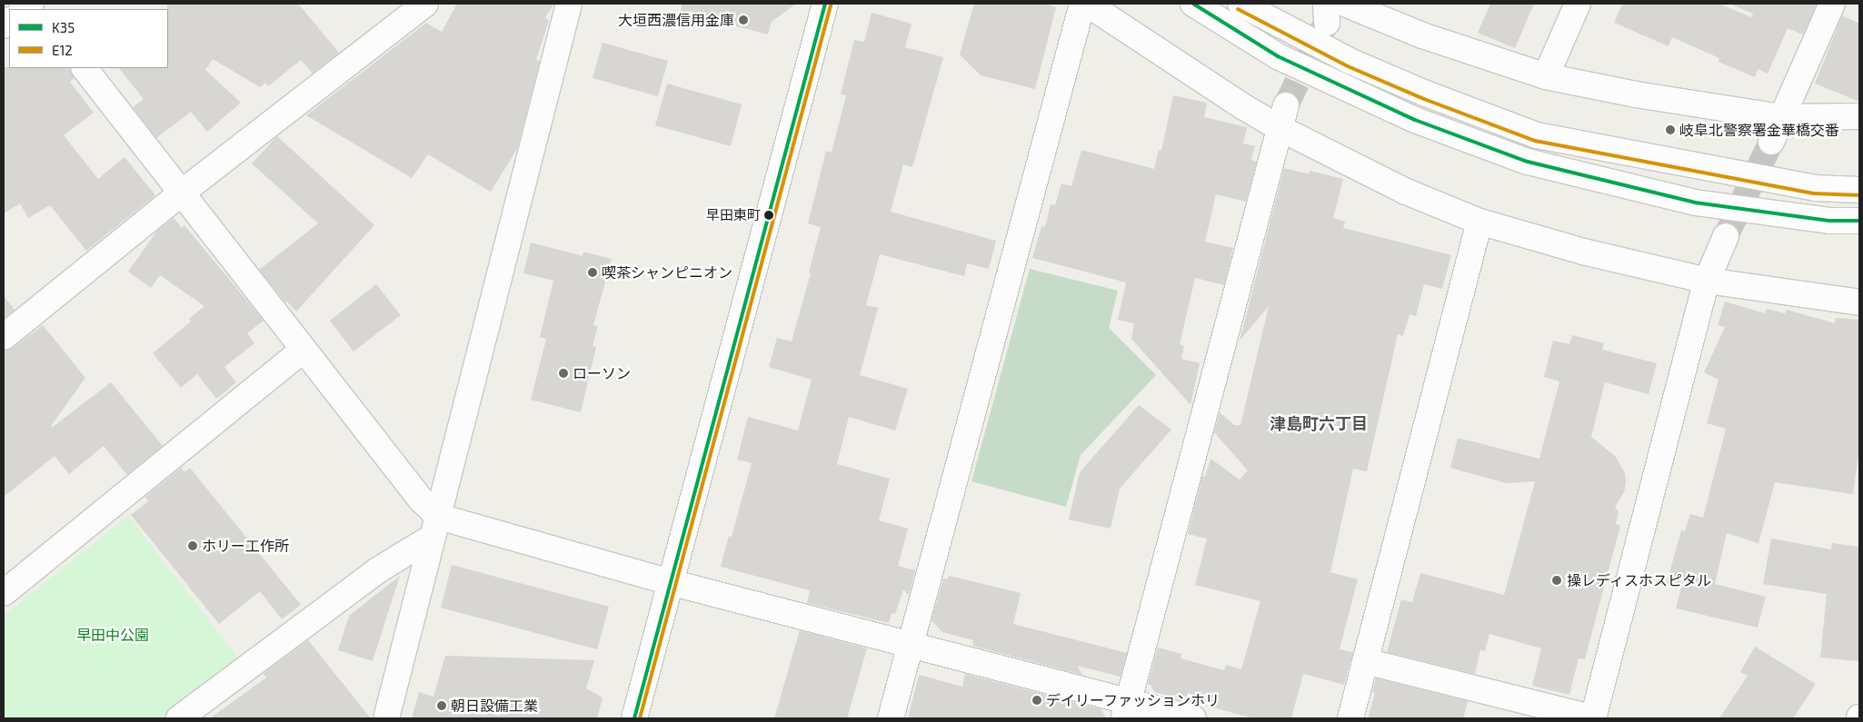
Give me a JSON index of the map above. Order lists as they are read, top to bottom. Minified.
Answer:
{"districts":["津島町六丁目"],"parks":["早田中公園"],"places":["大垣西濃信用金庫","岐阜北警察署金華橋交番","早田東町","喫茶シャンピニオン","ローソン","ホリー工作所","操レディスホスピタル","デイリーファッションホリ","朝日設備工業"],"lines":["transit line K35","transit line E12"],"legend":["K35","E12"]}
